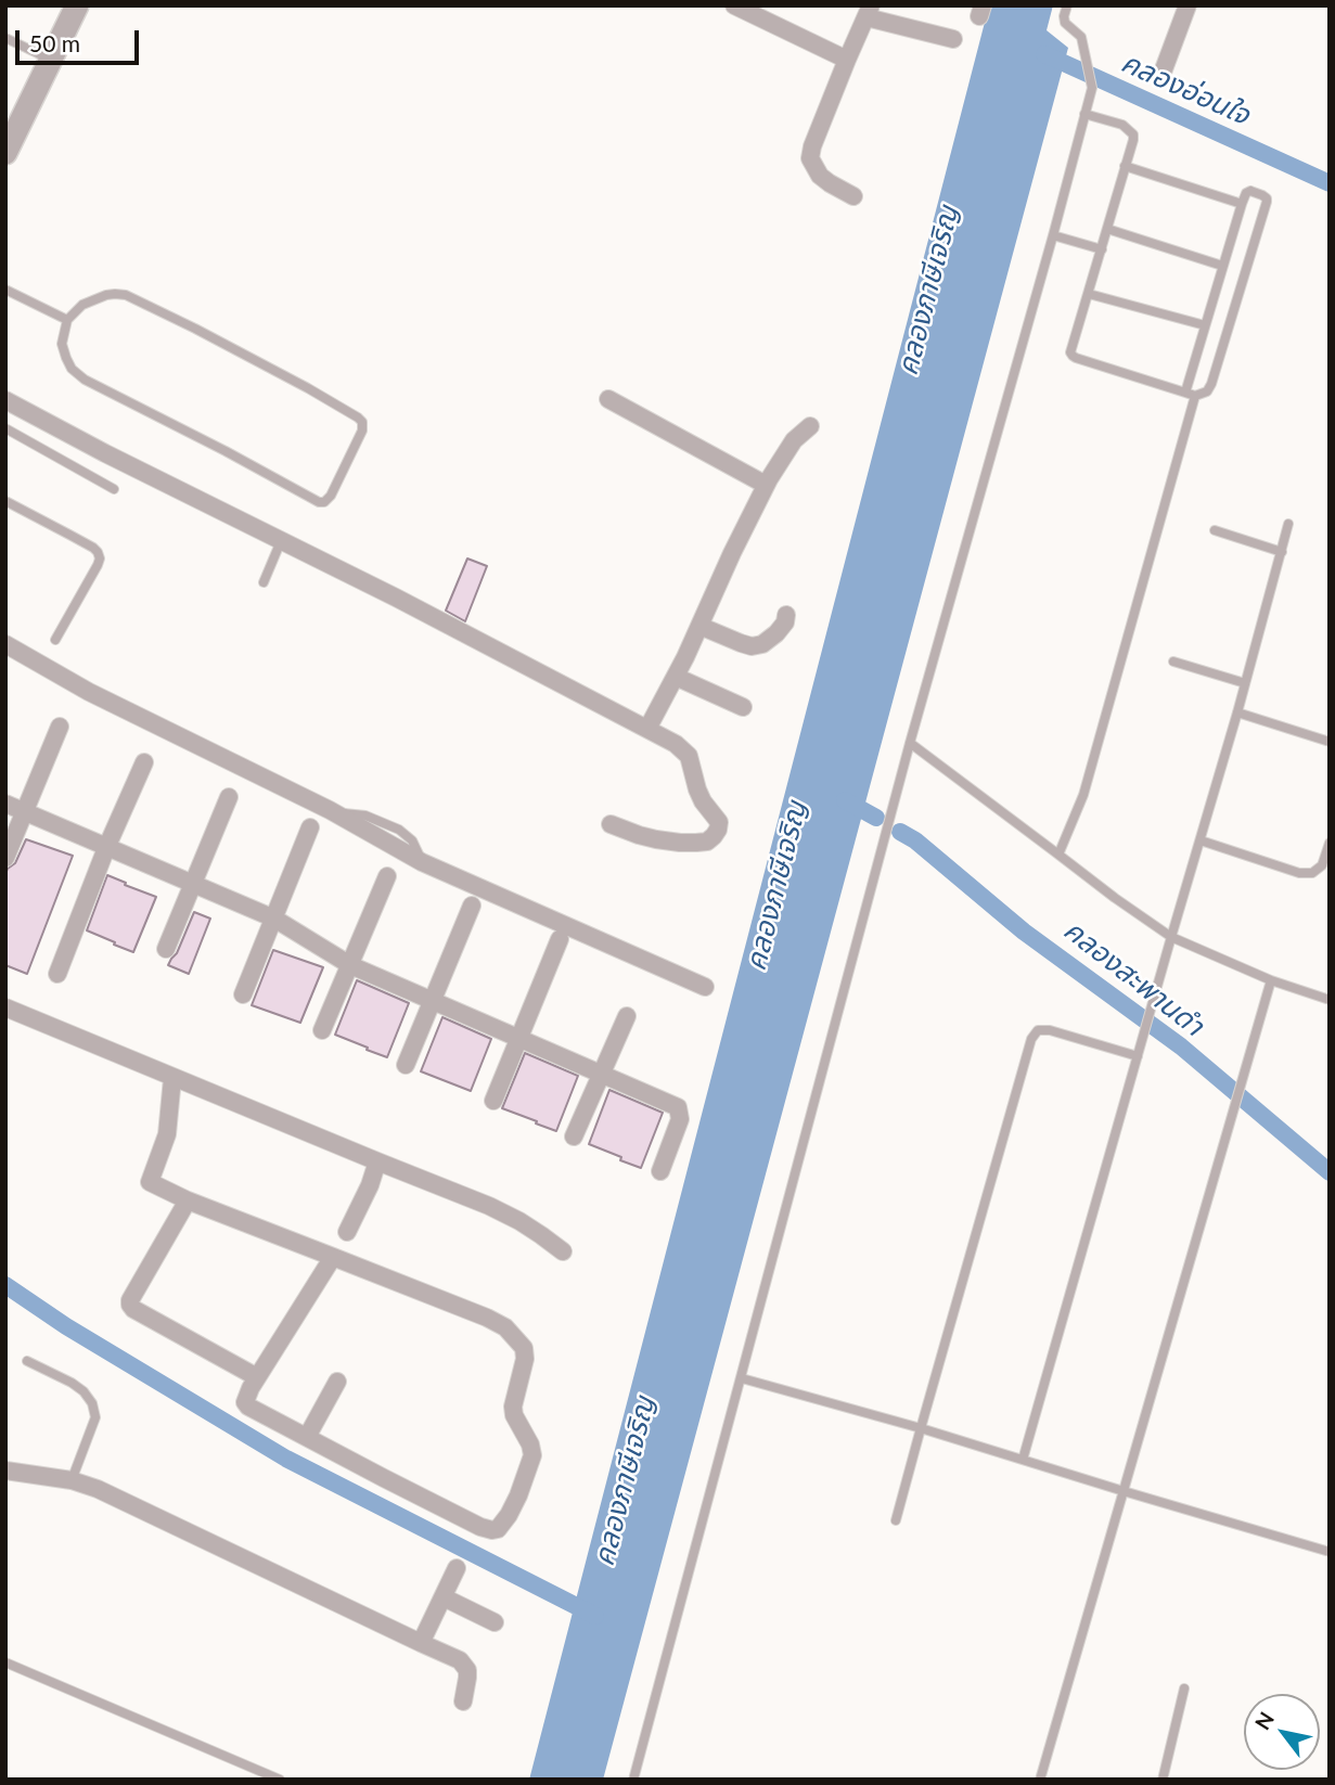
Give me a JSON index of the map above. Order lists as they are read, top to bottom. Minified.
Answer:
{"water":["คลองอ่อนใจ","คลองภาษีเจริญ","คลองสะพานดำ"],"scale_bar":"50 m","north":"top left"}
